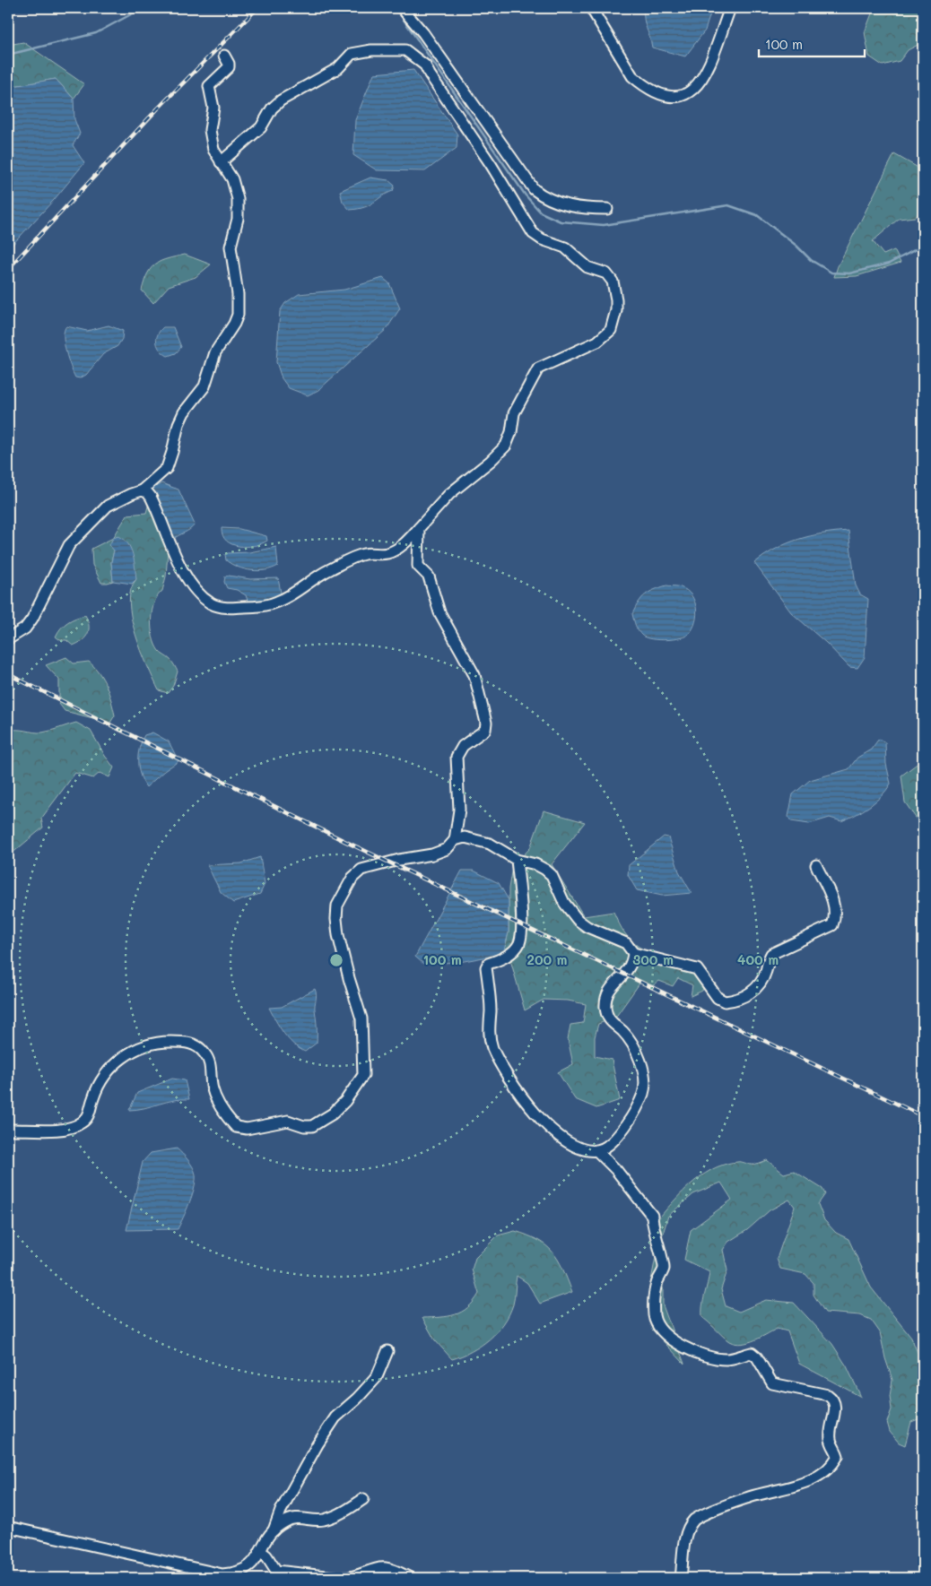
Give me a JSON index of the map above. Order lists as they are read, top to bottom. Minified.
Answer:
{"scale_bar":"100 m","rings":["100 m","200 m","300 m","400 m"]}
